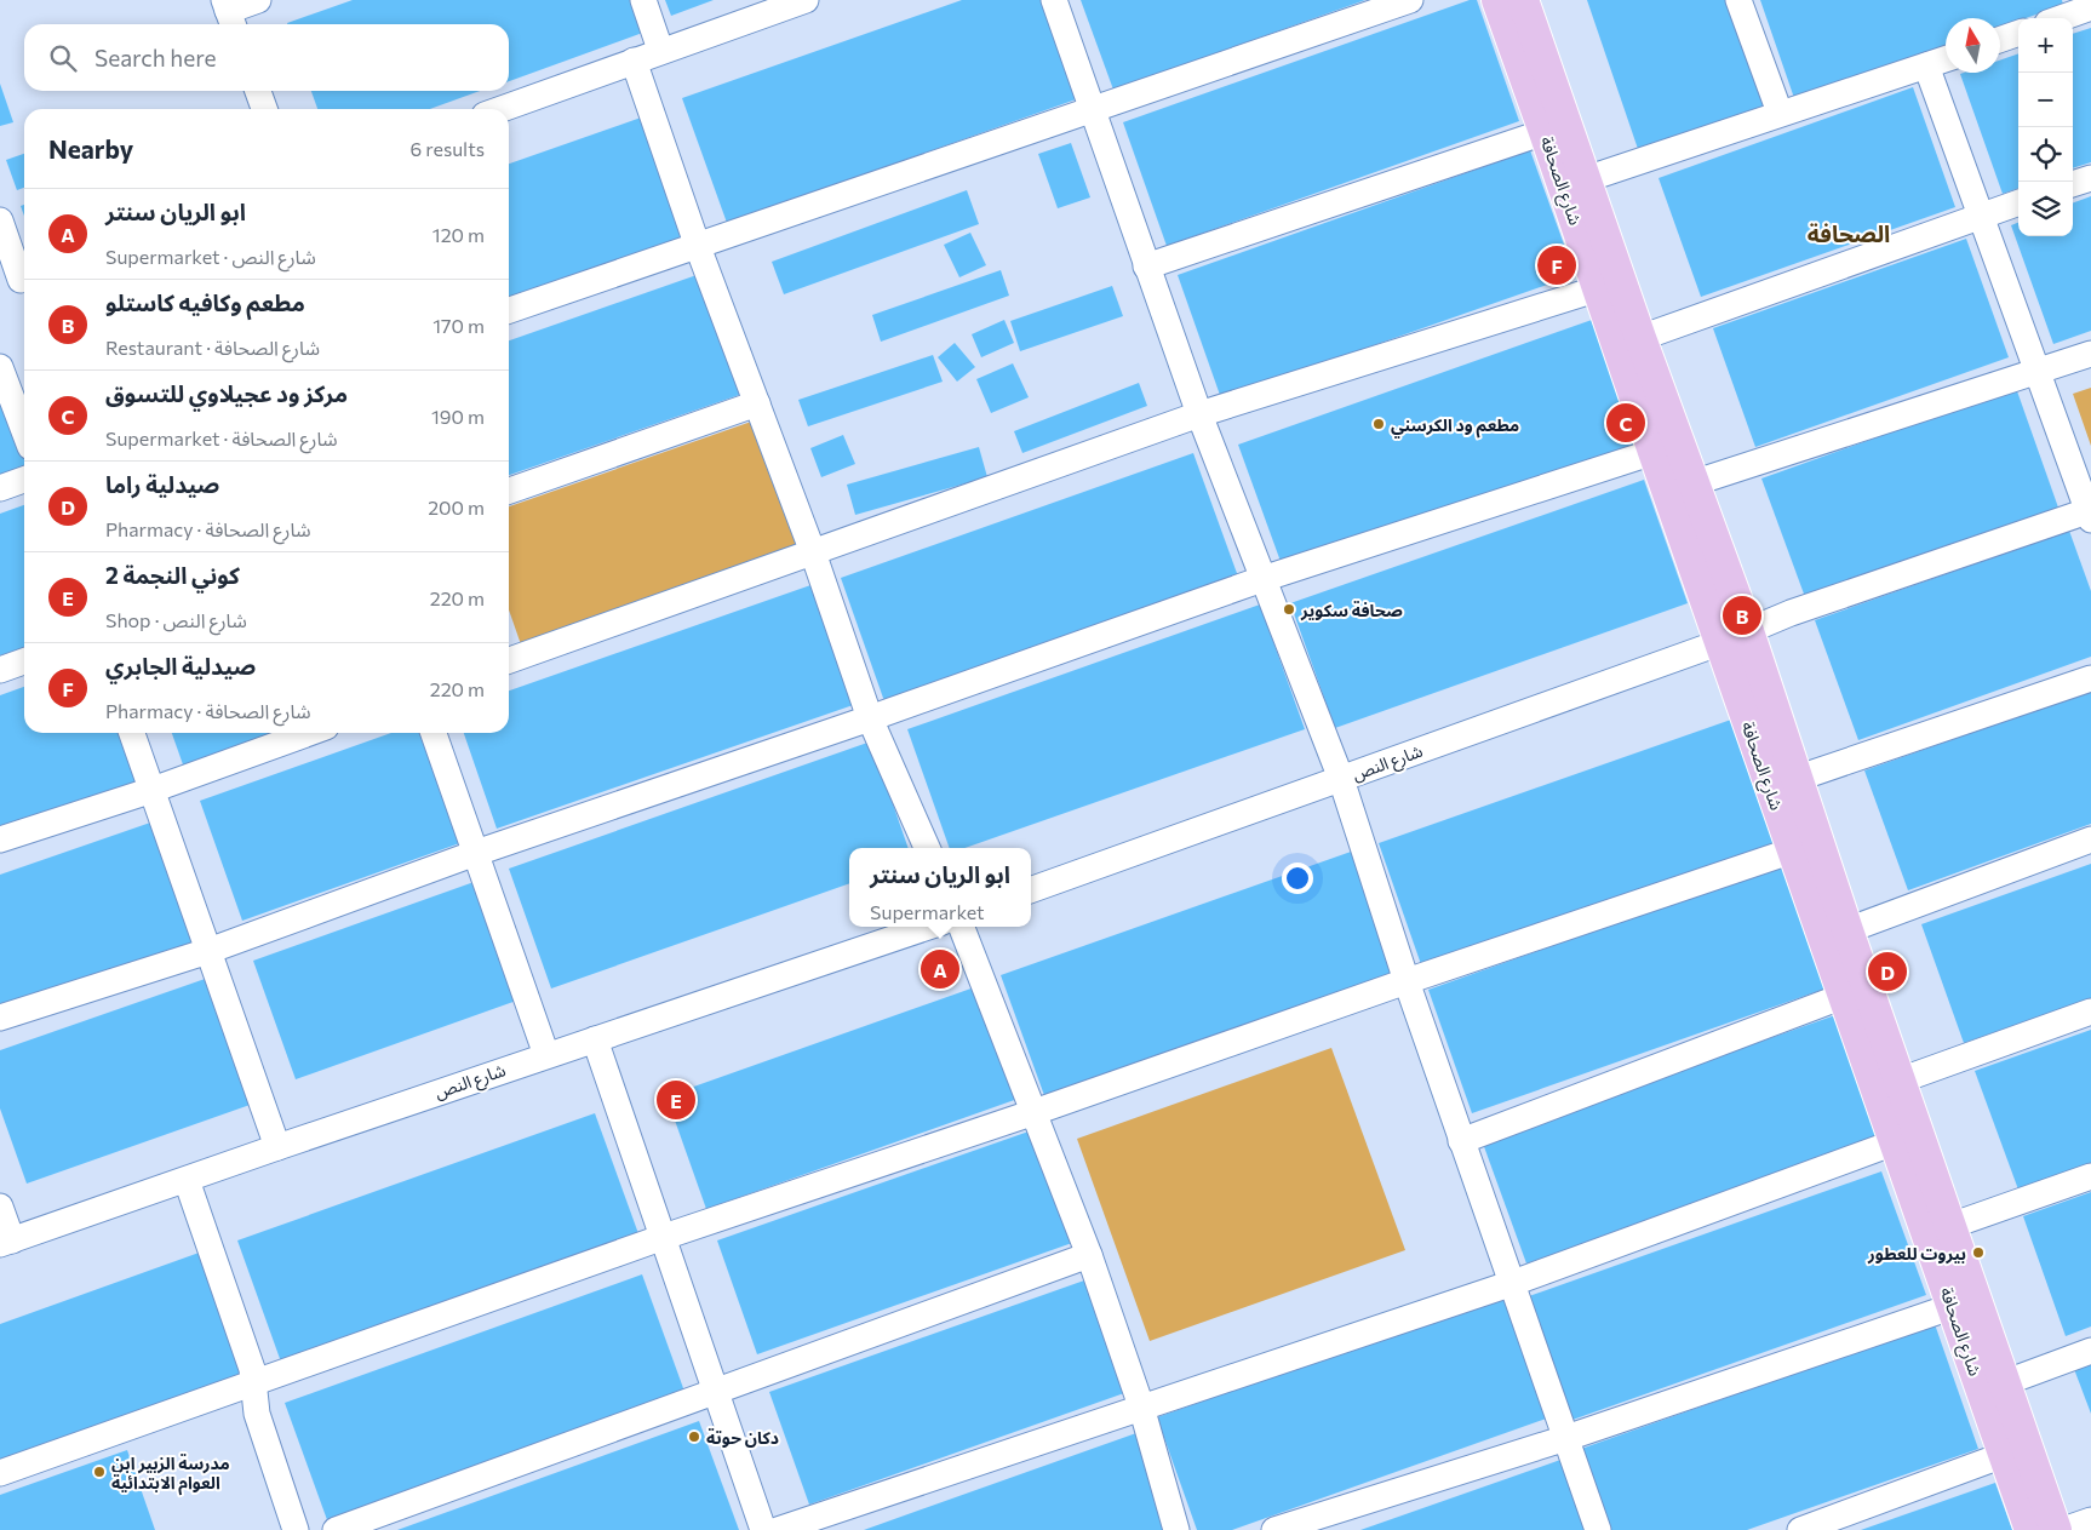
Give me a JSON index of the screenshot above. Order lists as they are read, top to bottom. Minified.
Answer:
{"streets":{"main road":["شارع الصحافة"],"street":["شارع النص"]},"crossings":[["شارع الصحافة","شارع النص"]],"districts":["الصحافة"],"places":["مطعم ود الكرسني","صحافة سكوير","بيروت للعطور","دكان حوتة","مدرسة الزبير ابن العوام الابتدائية"],"north":"top","page":{"map_buttons":["+","−"],"search":"Search here","heading":["Nearby","6 results"],"list":[{"mark":"A","name":"ابو الريان سنتر","note":"Supermarket · شارع النص","value":"120 m"},{"mark":"B","name":"مطعم وكافيه كاستلو","note":"Restaurant · شارع الصحافة","value":"170 m"},{"mark":"C","name":"مركز ود عجيلاوي للتسوق","note":"Supermarket · شارع الصحافة","value":"190 m"},{"mark":"D","name":"صيدلية راما","note":"Pharmacy · شارع الصحافة","value":"200 m"},{"mark":"E","name":"كوني النجمة 2","note":"Shop · شارع النص","value":"220 m"},{"mark":"F","name":"صيدلية الجابري","note":"Pharmacy · شارع الصحافة","value":"220 m"}],"pins":["F","C","B","A","D","E"],"popup":["ابو الريان سنتر","Supermarket"]}}
